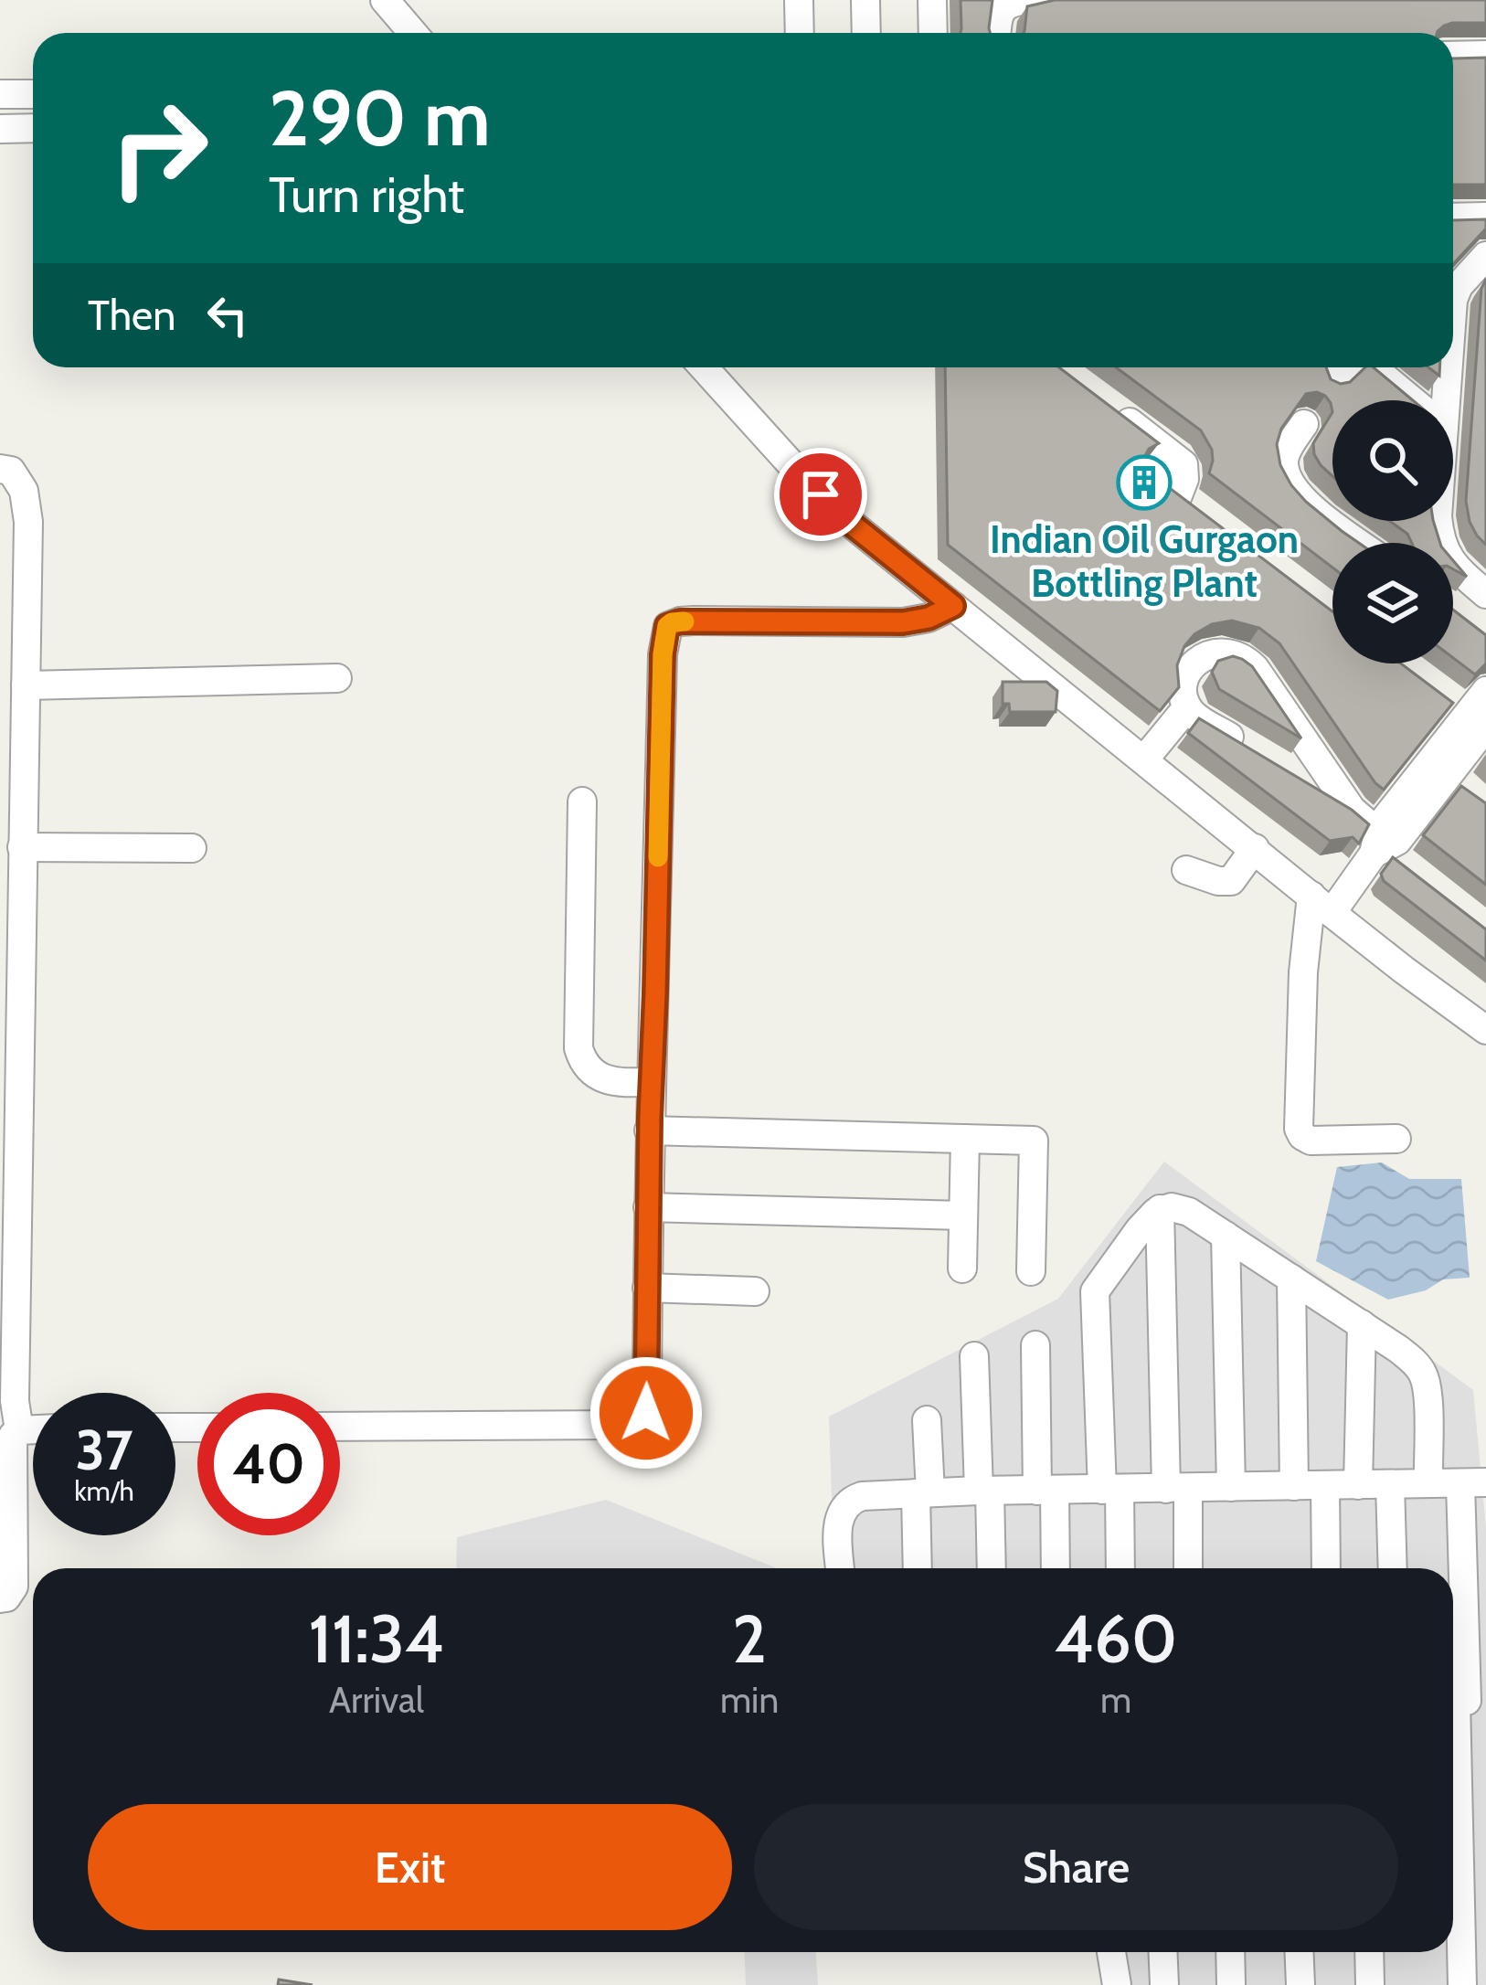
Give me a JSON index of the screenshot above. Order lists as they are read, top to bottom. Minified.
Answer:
{"places":{"building":["Indian Oil Gurgaon Bottling Plant"]},"page":{"turn":["290 m","Turn right"],"then":"Then","speed":"37 km/h","limit":"40","eta":["11:34","Arrival","2","min","460","m"],"buttons":["Exit","Share"]}}
